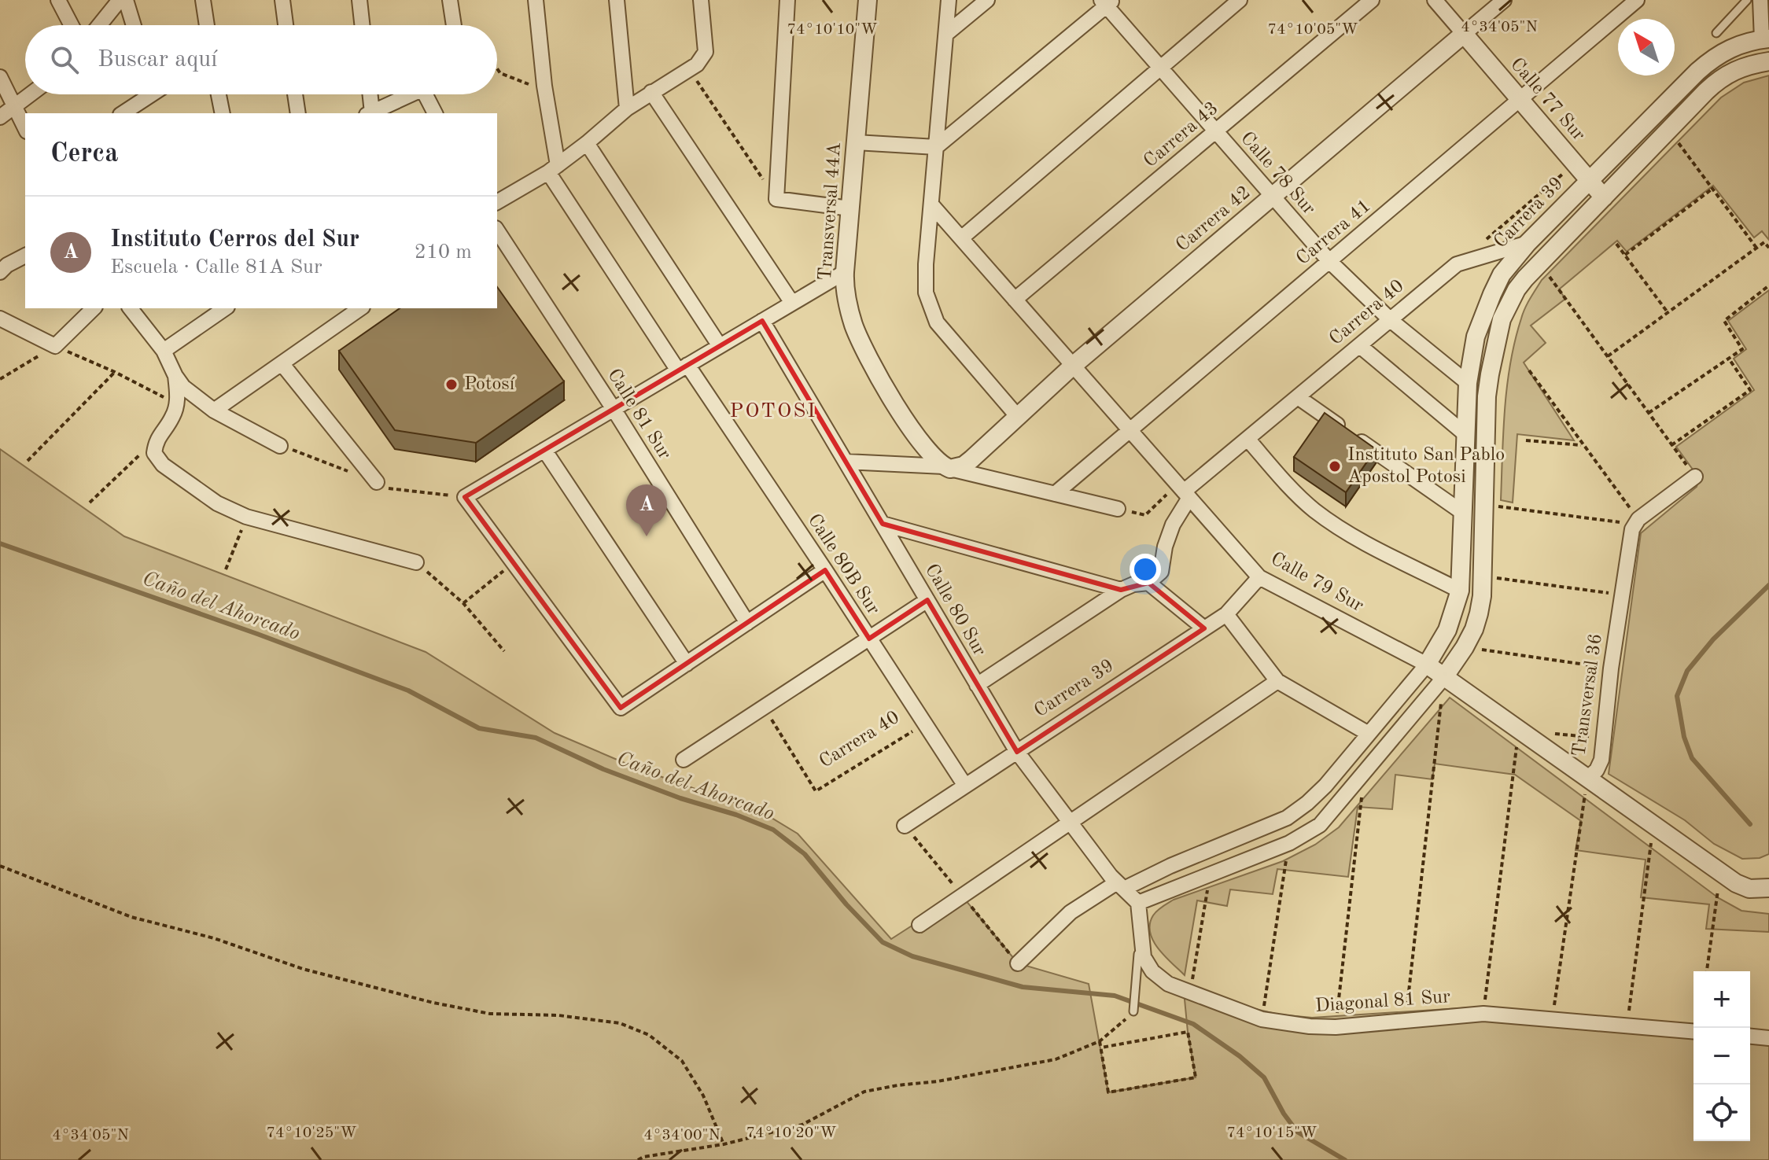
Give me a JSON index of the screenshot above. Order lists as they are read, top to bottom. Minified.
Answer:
{"streets":{"street":["Calle 77 Sur","Carrera 43","Calle 78 Sur","Transversal 44A","Carrera 39","Carrera 42","Carrera 41","Carrera 40","Calle 81 Sur","Calle 80B Sur","Calle 79 Sur","Calle 80 Sur","Transversal 36","Diagonal 81 Sur"]},"crossings":[["Calle 77 Sur","Carrera 39"],["Calle 77 Sur","Carrera 42"],["Calle 77 Sur","Carrera 41"],["Carrera 43","Calle 78 Sur"],["Carrera 43","Calle 79 Sur"],["Calle 78 Sur","Carrera 39"],["Calle 78 Sur","Carrera 42"],["Calle 78 Sur","Carrera 41"],["Calle 78 Sur","Carrera 40"],["Transversal 44A","Carrera 42"],["Carrera 39","Carrera 40"],["Carrera 39","Calle 80B Sur"],["Carrera 39","Calle 79 Sur"],["Carrera 39","Calle 80 Sur"],["Carrera 42","Calle 79 Sur"],["Carrera 41","Calle 79 Sur"],["Carrera 40","Calle 80B Sur"],["Carrera 40","Calle 79 Sur"],["Calle 79 Sur","Transversal 36"],["Calle 80 Sur","Diagonal 81 Sur"],["Transversal 36","Diagonal 81 Sur"]],"districts":["POTOSI"],"water":["Caño del Ahorcado"],"places":["Potosí","Instituto San Pablo Apostol Potosi"],"north":"top left","page":{"search":"Buscar aquí","heading":"Cerca","list":[{"mark":"A","name":"Instituto Cerros del Sur","note":"Escuela · Calle 81A Sur","value":"210 m"}],"pins":"A","map_buttons":["+","−"]},"coordinates":["4°34'05\"N","74°10'10\"W","74°10'05\"W","74°10'25\"W","74°10'20\"W","74°10'15\"W","4°34'00\"N"]}
